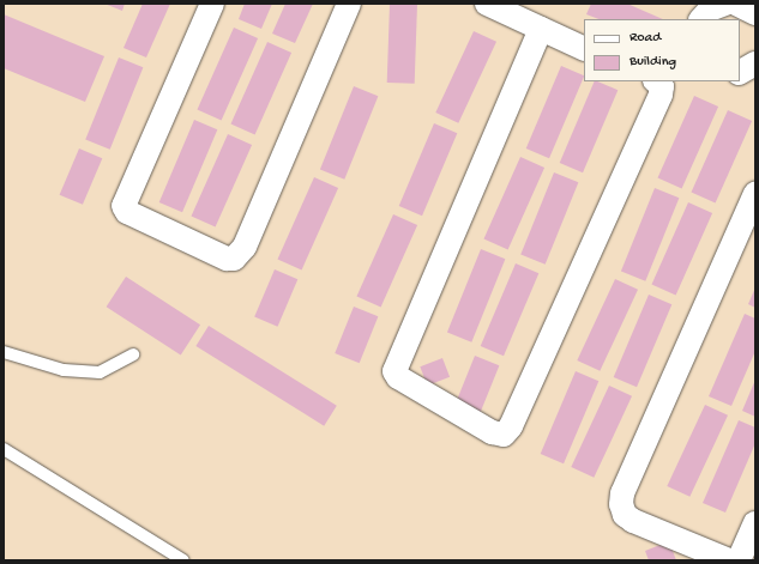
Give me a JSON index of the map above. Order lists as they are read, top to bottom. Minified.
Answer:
{"legend":["Road","Building"]}
